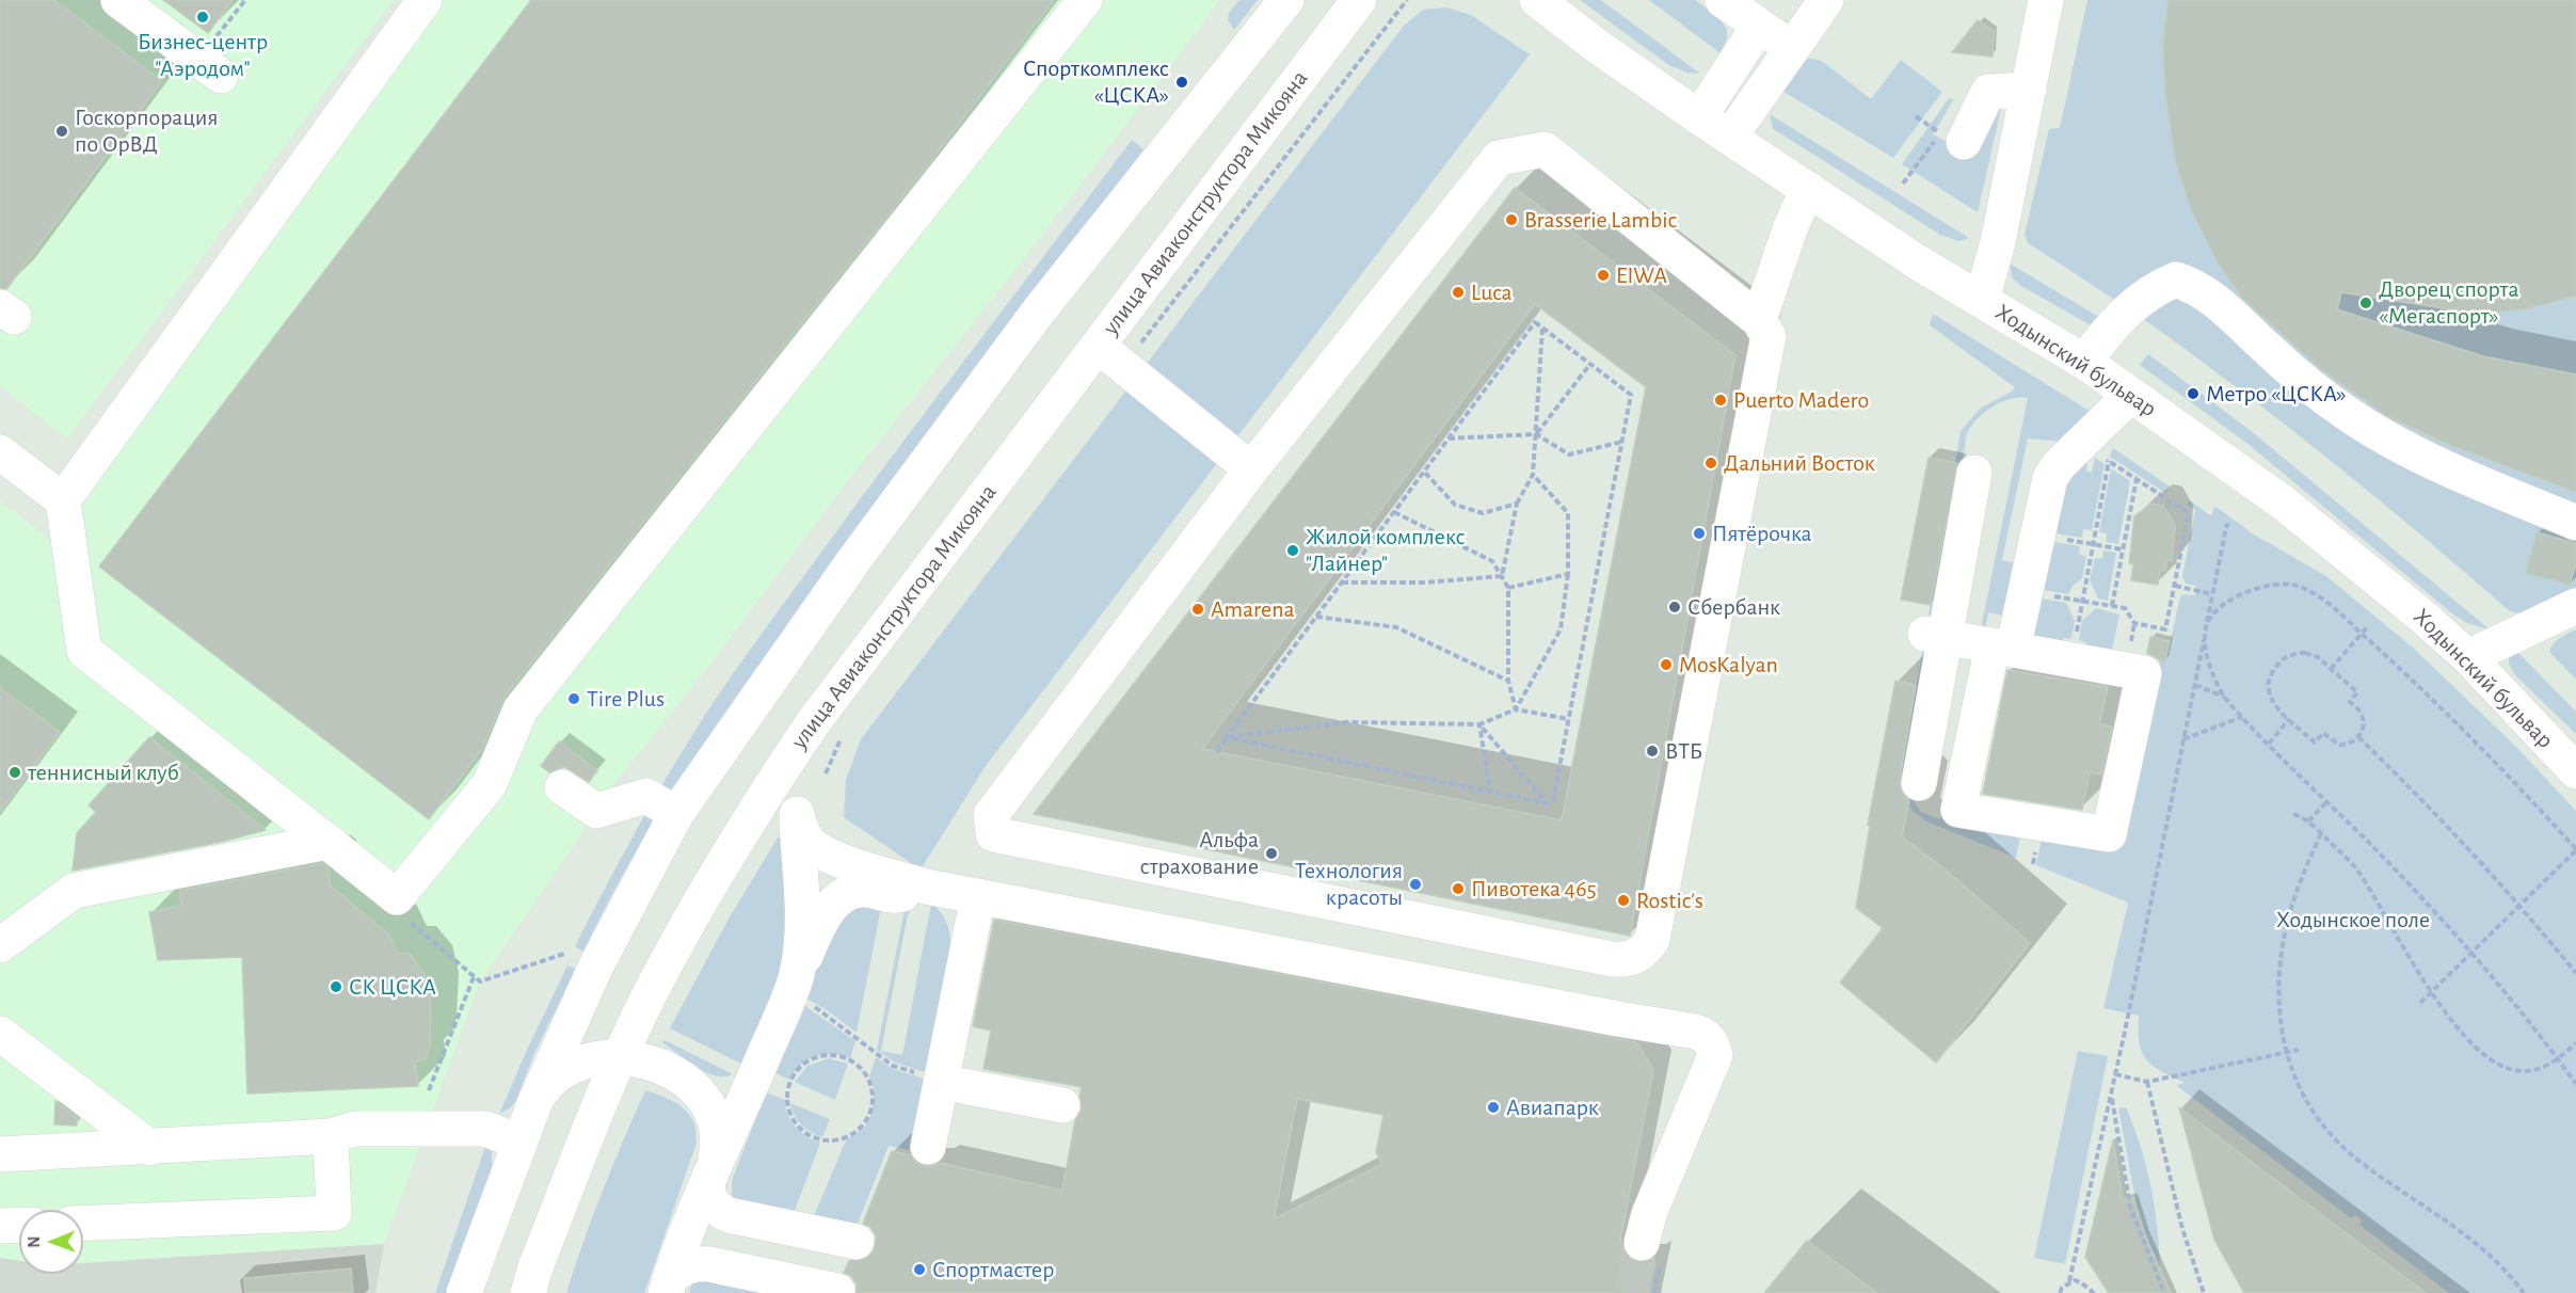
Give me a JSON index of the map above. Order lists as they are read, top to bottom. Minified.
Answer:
{"streets":{"street":["улица Авиаконструктора Микояна","Ходынский бульвар"]},"parks":["Ходынское поле"],"places":["Бизнес-центр \"Аэродом\"","Спорткомплекс «ЦСКА»","Госкорпорация по ОрВД","Brasserie Lambic","EIWA","Luca","Дворец спорта «Мегаспорт»","Метро «ЦСКА»","Puerto Madero","Дальний Восток","Пятёрочка","Жилой комплекс \"Лайнер\"","Сбербанк","Amarena","MosKalyan","Tire Plus","ВТБ","теннисный клуб","Альфа страхование","Технология красоты","Пивотека 465","Rostic's","СК ЦСКА","Авиапарк","Спортмастер"],"north":"left"}
